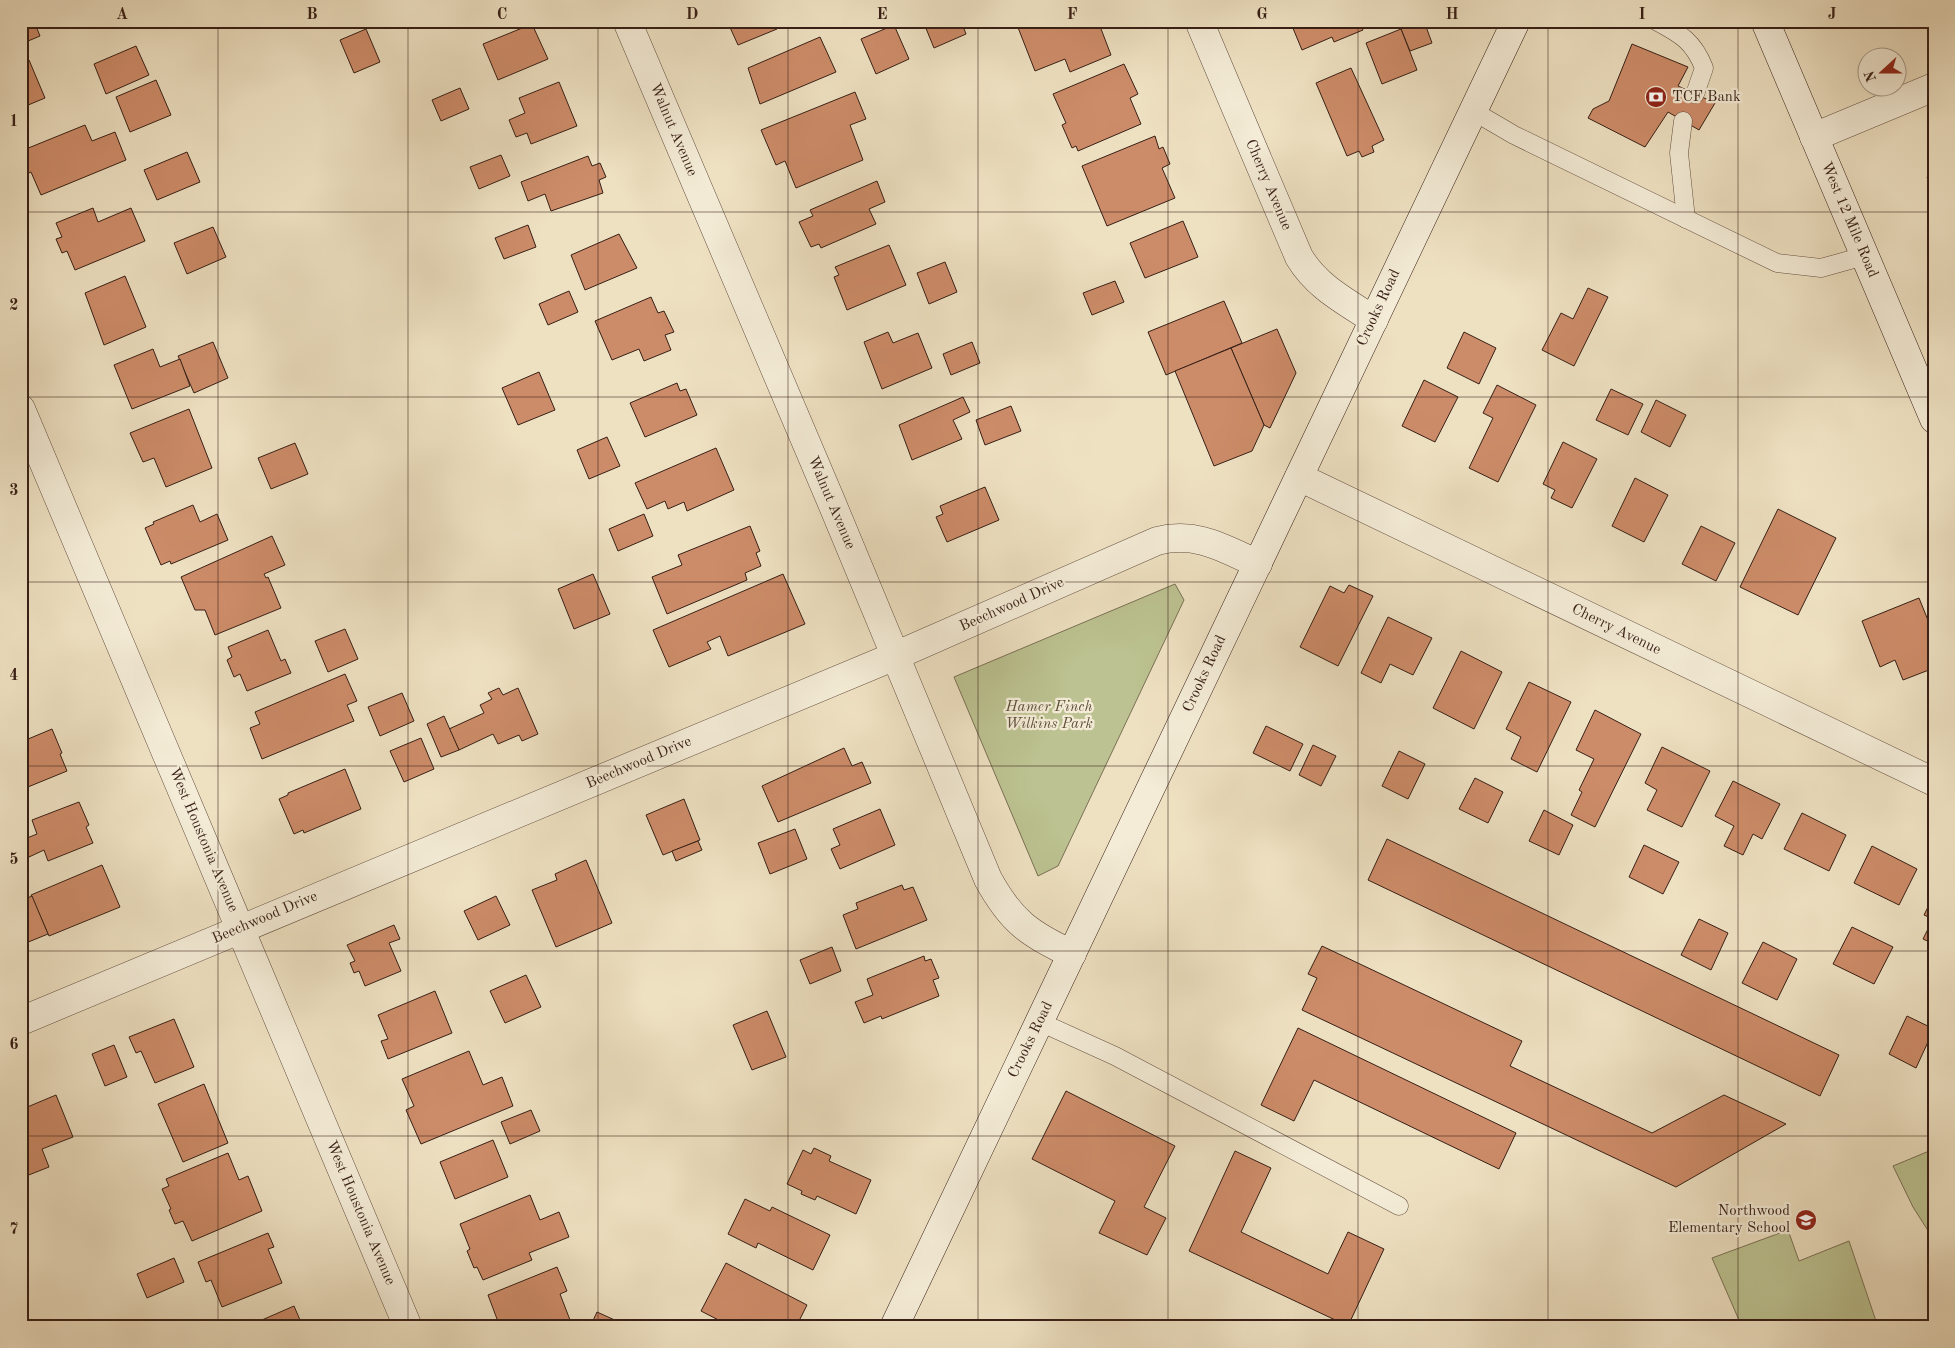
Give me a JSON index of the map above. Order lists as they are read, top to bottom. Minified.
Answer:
{"streets":{"street":["Walnut Avenue","Cherry Avenue","West 12 Mile Road","Crooks Road","Beechwood Drive","West Houstonia Avenue"]},"crossings":[["Walnut Avenue","Crooks Road"],["Walnut Avenue","Beechwood Drive"],["Cherry Avenue","Crooks Road"],["Crooks Road","Beechwood Drive"],["Beechwood Drive","West Houstonia Avenue"]],"parks":["Hamer Finch Wilkins Park"],"places":{"bank":["TCF Bank"],"school or university":["Northwood Elementary School"]},"north":"left","grid":{"columns":["A","B","C","D","E","F","G","H","I","J"],"rows":["1","2","3","4","5","6","7"]}}
